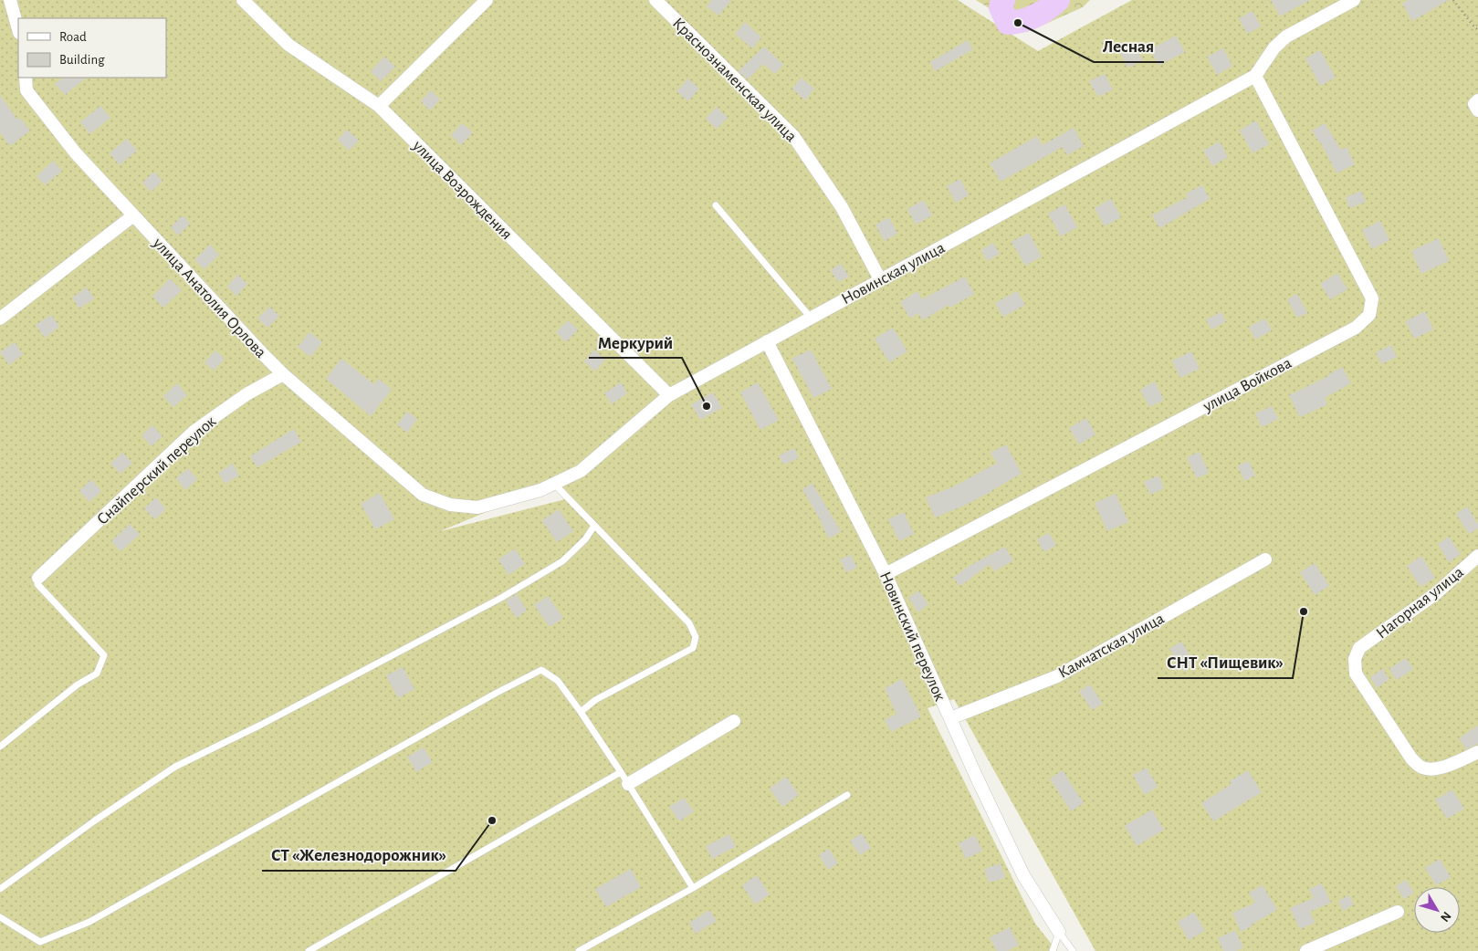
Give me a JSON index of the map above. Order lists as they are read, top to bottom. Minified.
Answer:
{"streets":{"street":["Краснознаменская улица","улица Возрождения","Новинская улица","улица Анатолия Орлова","улица Войкова","Снайперский переулок","Нагорная улица","Новинский переулок","Камчатская улица"]},"crossings":[["Краснознаменская улица","Новинская улица"],["улица Возрождения","Новинская улица"],["Новинская улица","улица Анатолия Орлова"],["Новинская улица","улица Войкова"],["Новинская улица","Новинский переулок"],["улица Анатолия Орлова","Снайперский переулок"],["улица Войкова","Новинский переулок"],["Новинский переулок","Камчатская улица"]],"places":["Лесная","Меркурий","СНТ «Пищевик»","СТ «Железнодорожник»"],"legend":["Road","Building"],"north":"bottom right"}
